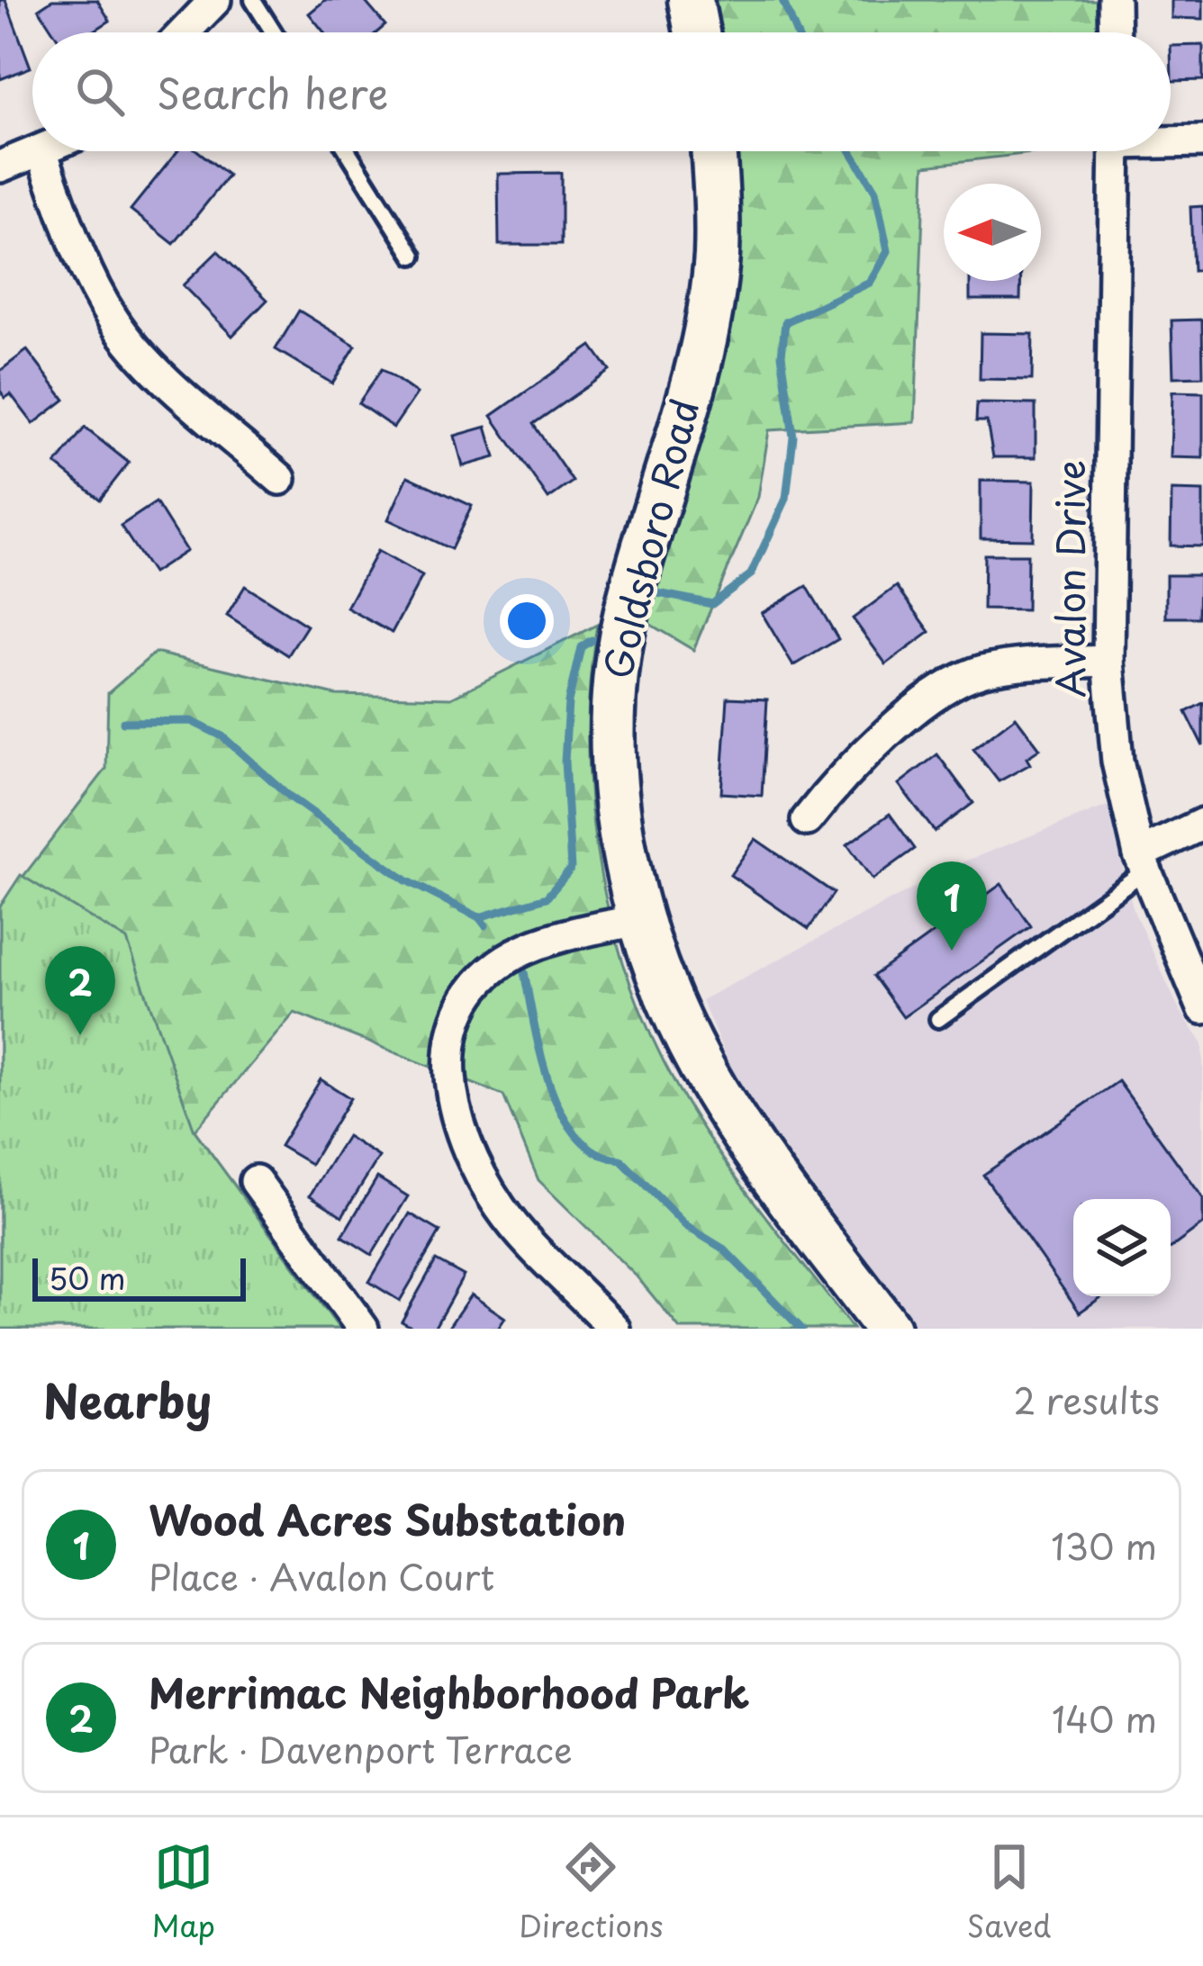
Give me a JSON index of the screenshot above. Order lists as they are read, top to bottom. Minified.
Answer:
{"streets":{"main road":["Goldsboro Road"],"street":["Avalon Drive"]},"scale_bar":"50 m","north":"left","page":{"search":"Search here","pins":["1","2"],"scale":"50 m","heading":["Nearby","2 results"],"list":[{"mark":"1","name":"Wood Acres Substation","note":"Place · Avalon Court","value":"130 m"},{"mark":"2","name":"Merrimac Neighborhood Park","note":"Park · Davenport Terrace","value":"140 m"}],"nav":["Map","Directions","Saved"]}}
